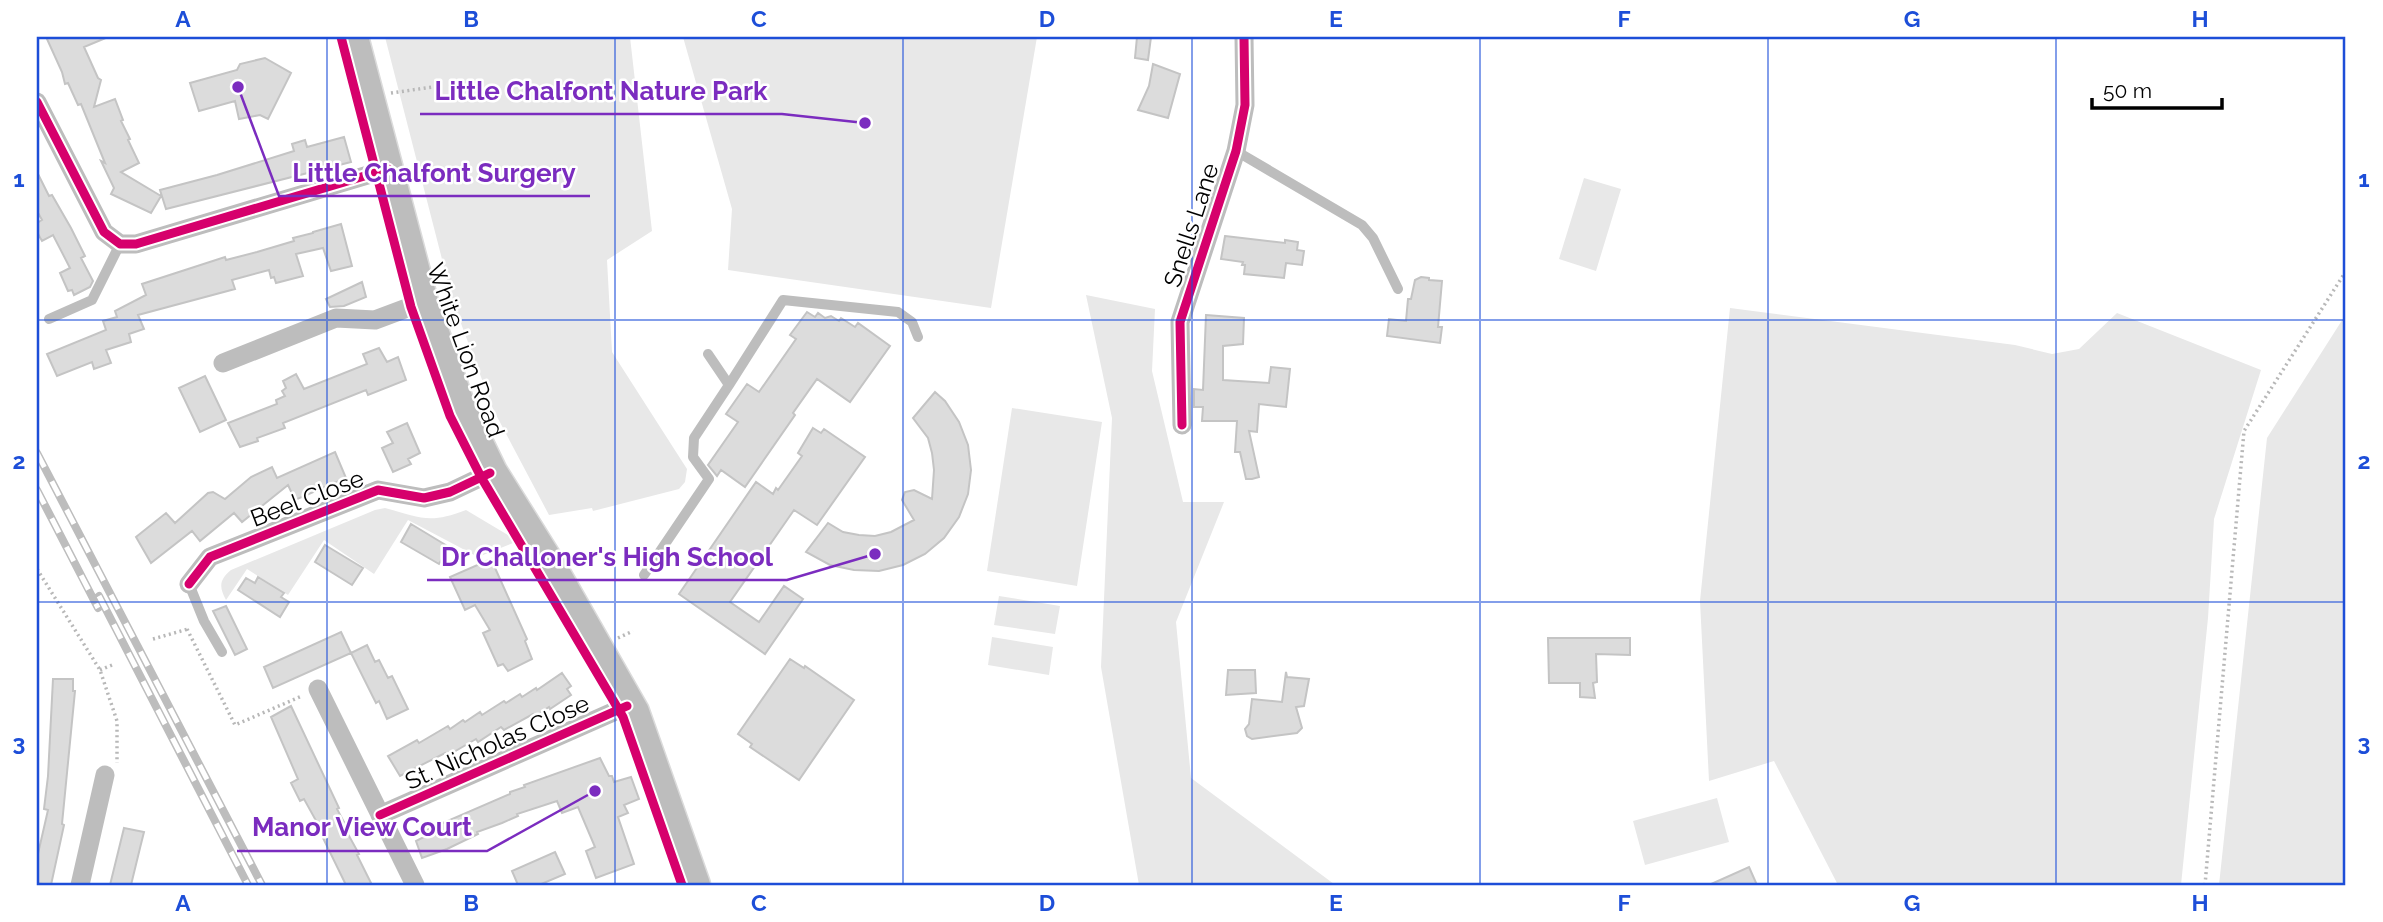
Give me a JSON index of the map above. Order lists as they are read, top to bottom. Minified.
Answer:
{"streets":{"main road":["White Lion Road"],"street":["Snells Lane","Beel Close","St. Nicholas Close"]},"crossings":[["White Lion Road","Beel Close"],["White Lion Road","St. Nicholas Close"]],"places":["Little Chalfont Surgery","Little Chalfont Nature Park","Dr Challoner's High School","Manor View Court"],"scale_bar":"50 m","grid":{"columns":["A","B","C","D","E","F","G","H"],"rows":["1","2","3"]}}
